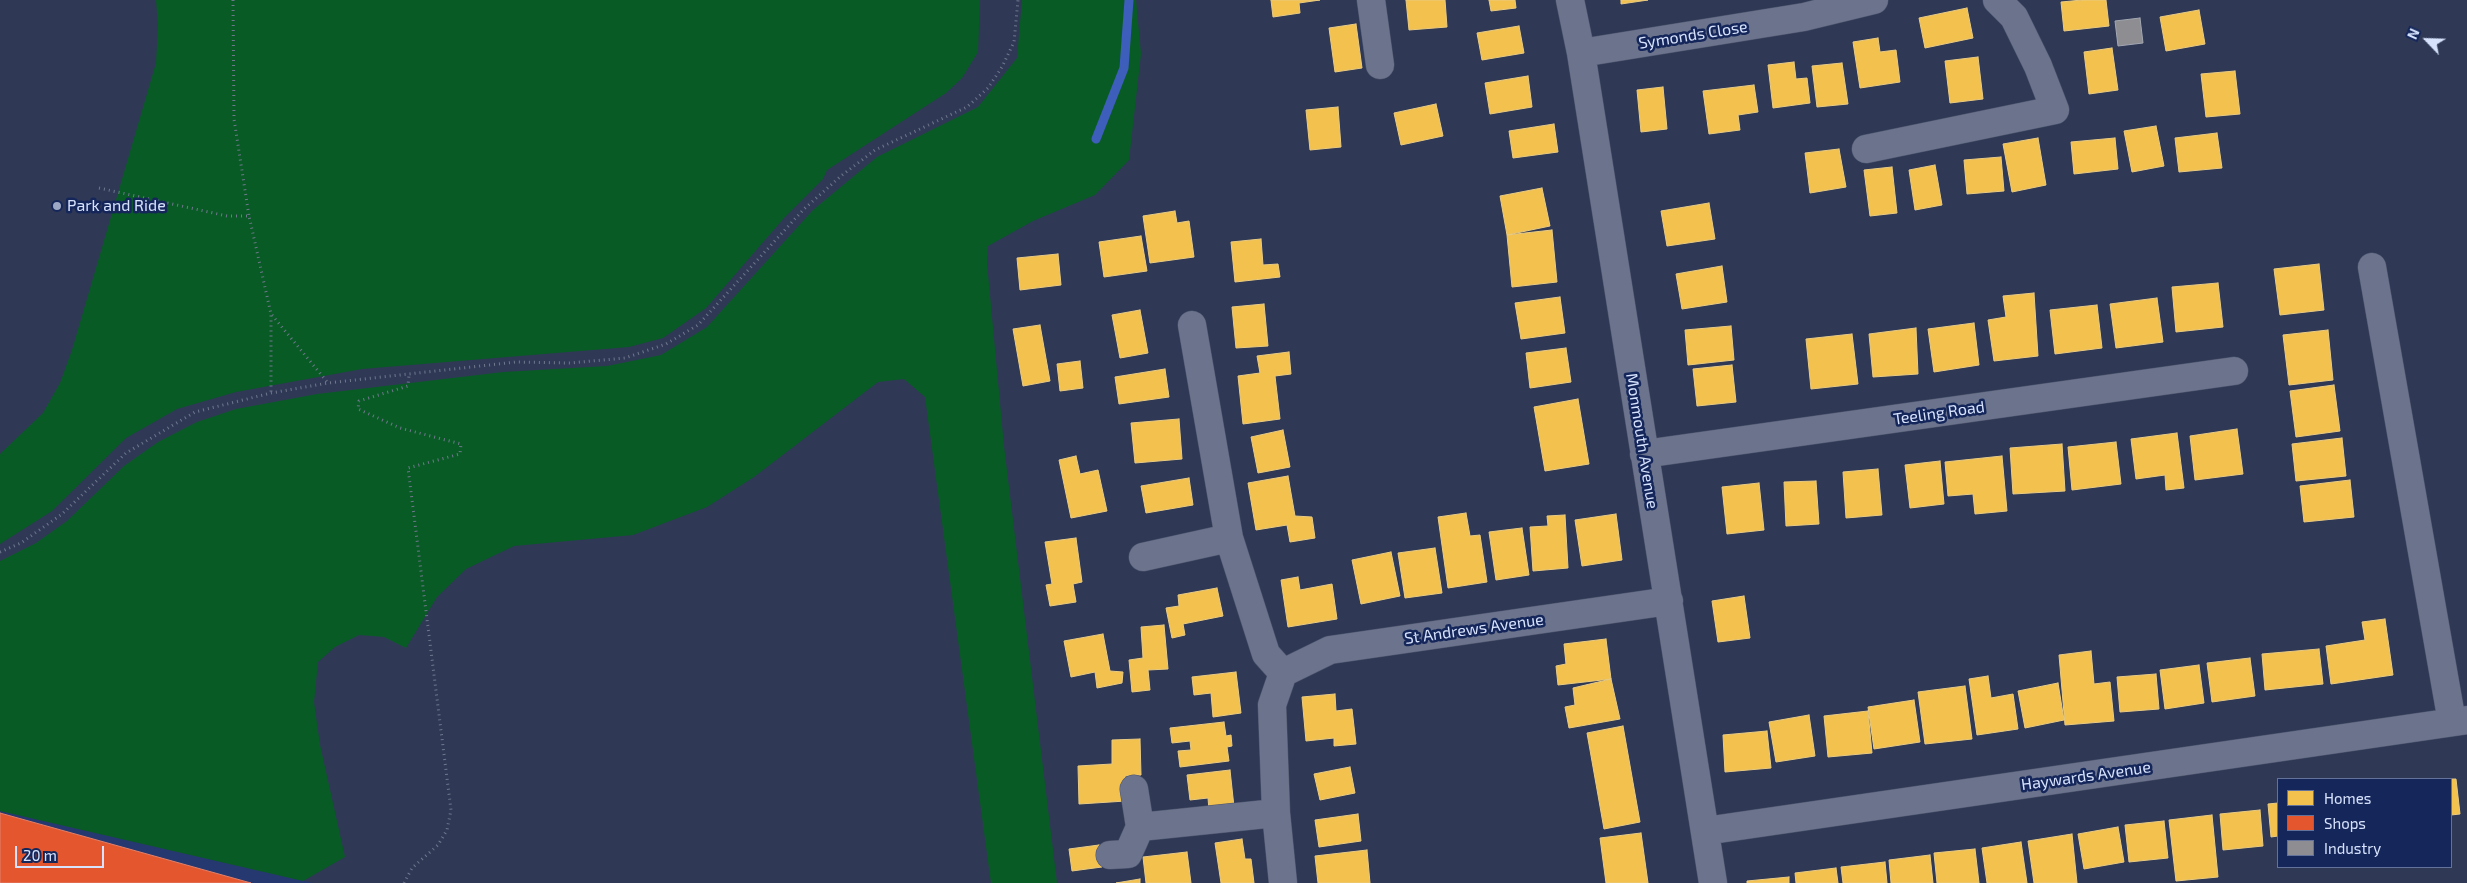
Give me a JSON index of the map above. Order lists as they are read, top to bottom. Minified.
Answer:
{"streets":{"street":["Symonds Close","Teeling Road","Monmouth Avenue","St Andrews Avenue","Haywards Avenue"]},"crossings":[["Symonds Close","Monmouth Avenue"],["Teeling Road","Monmouth Avenue"],["Monmouth Avenue","St Andrews Avenue"],["Monmouth Avenue","Haywards Avenue"]],"places":["Park and Ride"],"legend":["Homes","Shops","Industry"],"scale_bar":"20 m","north":"top left"}
